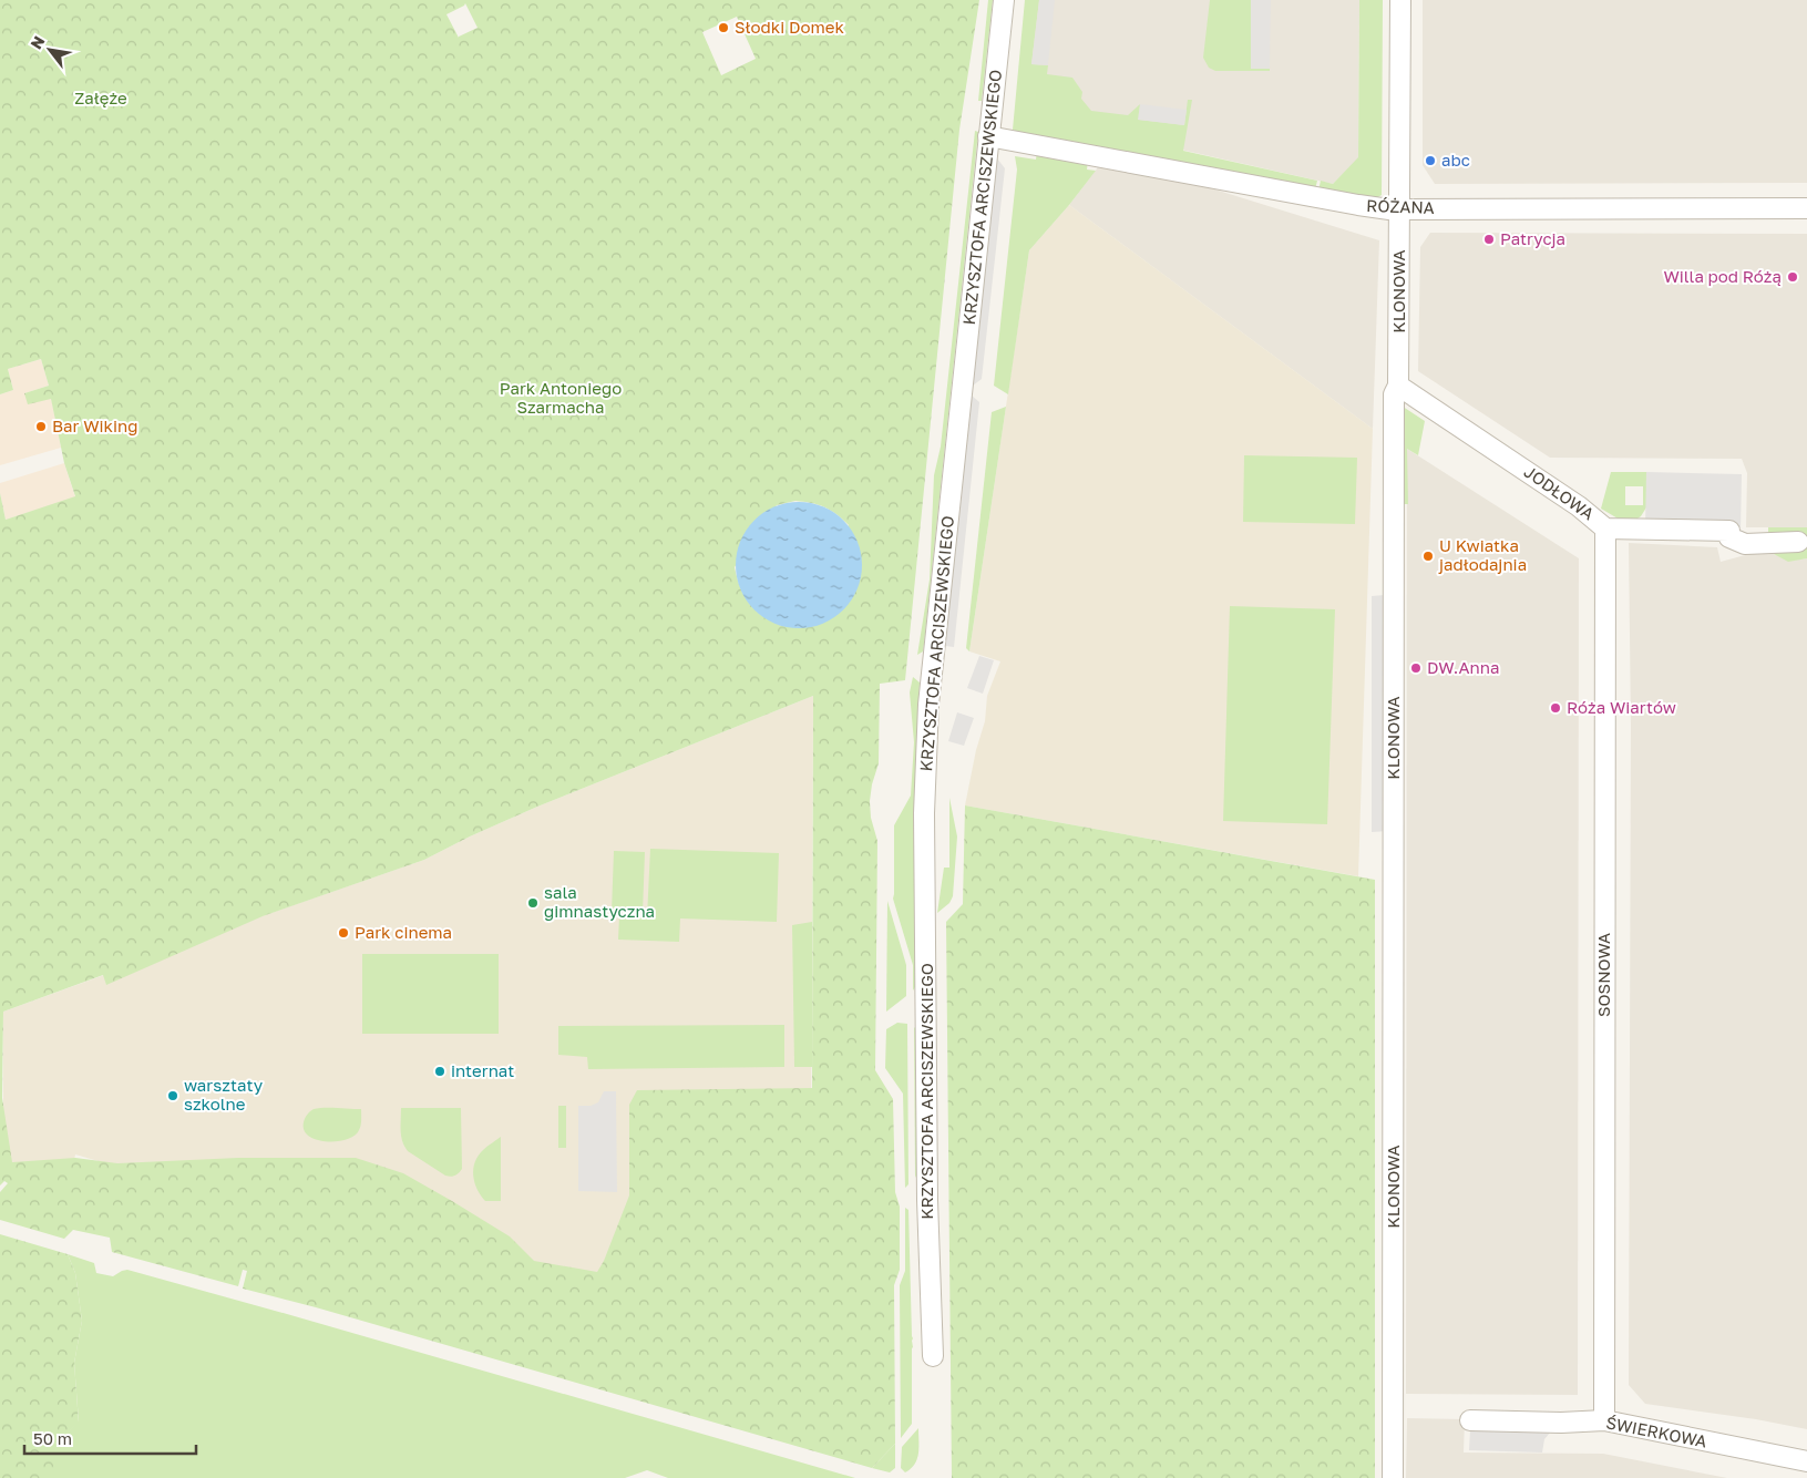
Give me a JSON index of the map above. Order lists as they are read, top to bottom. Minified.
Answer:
{"streets":{"street":["KRZYSZTOFA ARCISZEWSKIEGO","RÓŻANA","KLONOWA","JODŁOWA","SOSNOWA","ŚWIERKOWA"]},"crossings":[["KRZYSZTOFA ARCISZEWSKIEGO","RÓŻANA"],["RÓŻANA","KLONOWA"],["KLONOWA","JODŁOWA"],["JODŁOWA","SOSNOWA"],["SOSNOWA","ŚWIERKOWA"]],"parks":["Załęże","Park Antoniego Szarmacha"],"places":["Słodki Domek","abc","Patrycja","Willa pod Różą","Bar Wiking","U Kwiatka jadłodajnia","DW.Anna","Róża Wiartów","sala gimnastyczna","Park cinema","internat","warsztaty szkolne"],"scale_bar":"50 m","north":"top left"}
